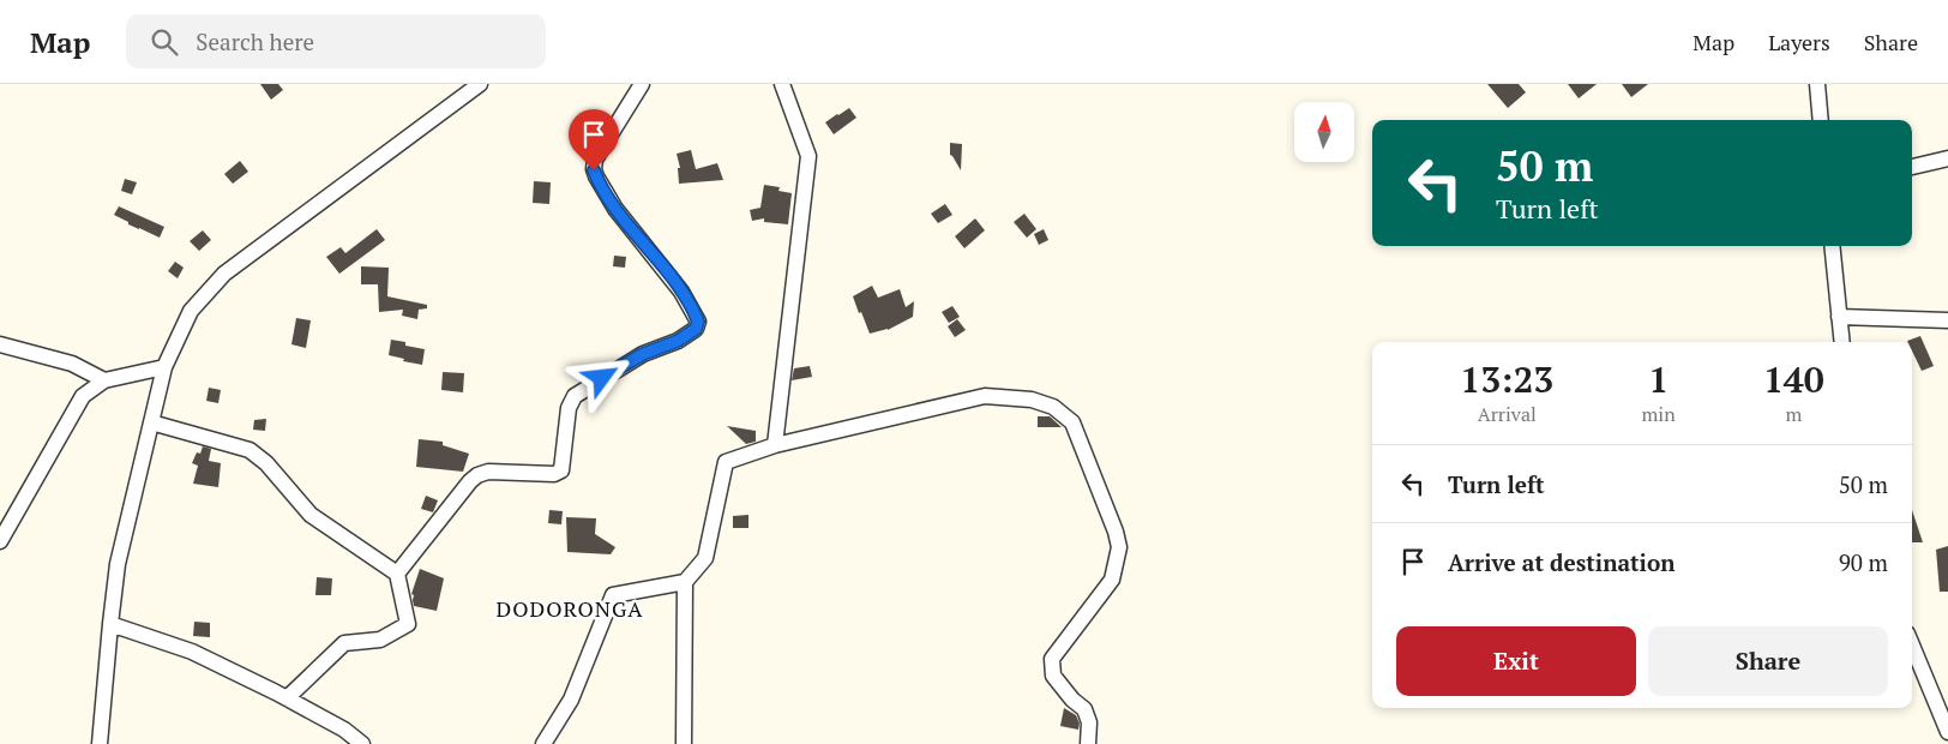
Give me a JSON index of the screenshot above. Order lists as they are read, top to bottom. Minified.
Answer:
{"districts":["DODORONGA"],"north":"top","page":{"header":"Map","search":"Search here","nav":["Map","Layers","Share"],"turn":["50 m","Turn left"],"eta":["13:23","Arrival","1","min","140","m"],"list":[{"name":"Turn left","value":"50 m"},{"name":"Arrive at destination","value":"90 m"}],"buttons":["Exit","Share"]}}
